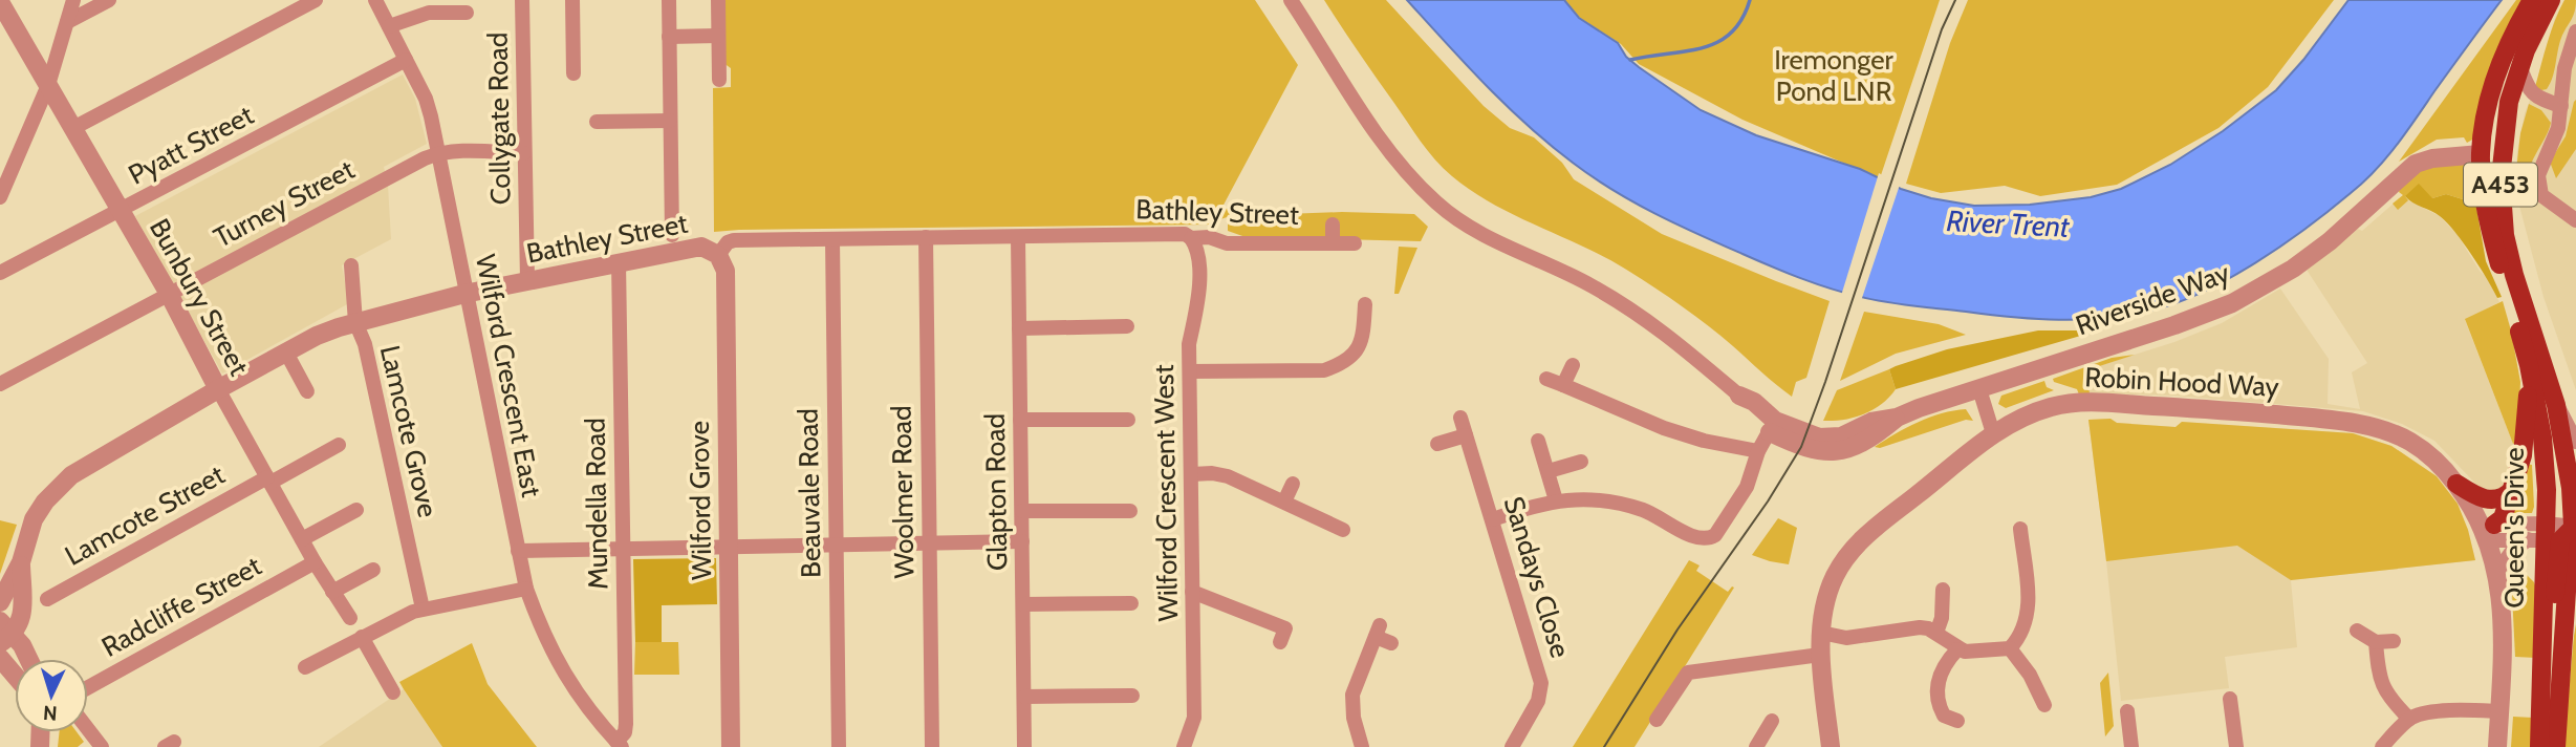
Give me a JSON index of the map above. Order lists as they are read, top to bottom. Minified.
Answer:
{"streets":{"main road":["A453","Queen's Drive"],"street":["Collygate Road","Pyatt Street","Turney Street","Bathley Street","Bunbury Street","Riverside Way","Wilford Crescent East","Robin Hood Way","Lamcote Grove","Woolmer Road","Glapton Road","Beauvale Road","Wilford Crescent West","Wilford Grove","Mundella Road","Lamcote Street","Sandays Close","Radcliffe Street"]},"crossings":[["Collygate Road","Turney Street"],["Collygate Road","Bathley Street"],["Pyatt Street","Bunbury Street"],["Pyatt Street","Wilford Crescent East"],["A453","Riverside Way"],["A453","Queen's Drive"],["Turney Street","Bunbury Street"],["Turney Street","Wilford Crescent East"],["Bathley Street","Bunbury Street"],["Bathley Street","Wilford Crescent East"],["Bathley Street","Lamcote Grove"],["Bathley Street","Woolmer Road"],["Bathley Street","Glapton Road"],["Bathley Street","Beauvale Road"],["Bathley Street","Wilford Crescent West"],["Bathley Street","Wilford Grove"],["Bathley Street","Mundella Road"],["Bunbury Street","Lamcote Street"],["Bunbury Street","Radcliffe Street"],["Wilford Crescent East","Mundella Road"]],"water":["River Trent"],"parks":["Iremonger Pond LNR"],"north":"bottom"}
